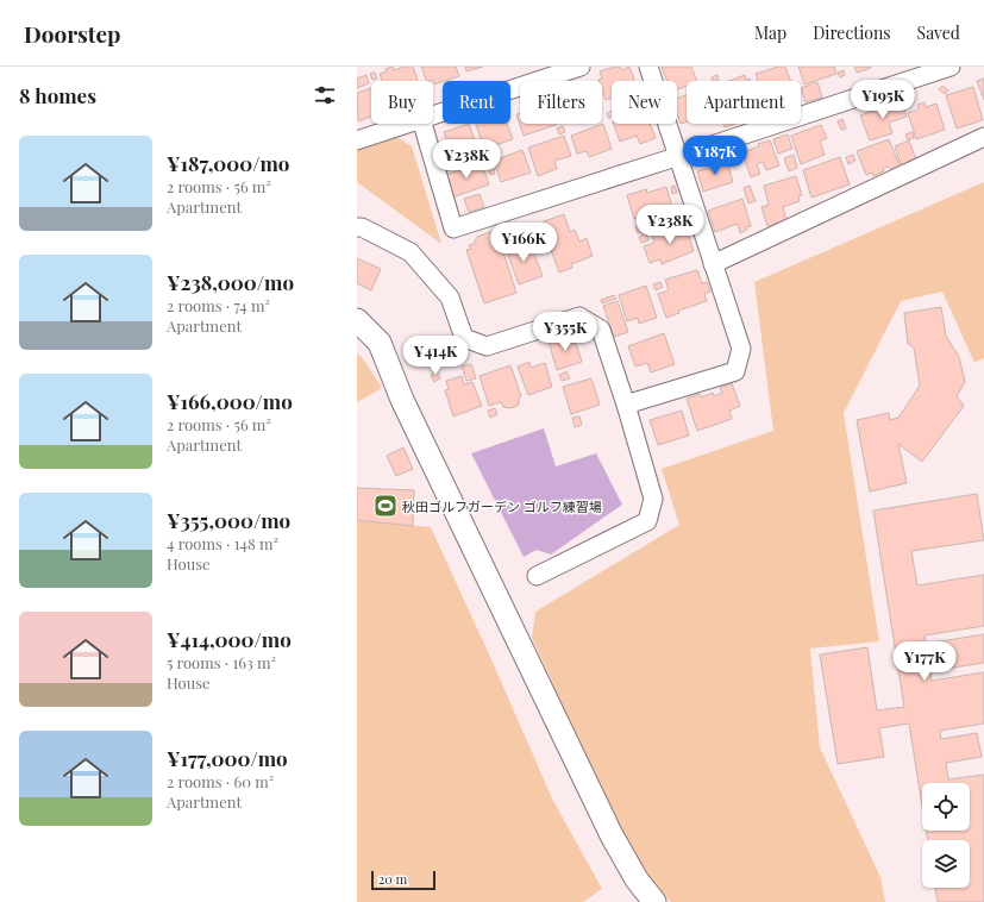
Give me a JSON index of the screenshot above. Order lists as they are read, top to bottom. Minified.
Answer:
{"places":{"sports":["秋田ゴルフガーデン ゴルフ練習場"]},"scale_bar":"20 m","page":{"header":"Doorstep","nav":["Map","Directions","Saved"],"heading":"8 homes","price":["¥195K","¥187K","¥238K","¥238K","¥166K","¥355K","¥414K","¥177K"],"chip":["Buy","Rent","Filters","New","Apartment"],"list":[{"name":"¥187,000/mo","note":"2 rooms · 56 m² · Apartment"},{"name":"¥238,000/mo","note":"2 rooms · 74 m² · Apartment"},{"name":"¥166,000/mo","note":"2 rooms · 56 m² · Apartment"},{"name":"¥355,000/mo","note":"4 rooms · 148 m² · House"},{"name":"¥414,000/mo","note":"5 rooms · 163 m² · House"},{"name":"¥177,000/mo","note":"2 rooms · 60 m² · Apartment"}],"scale":"20 m"}}
